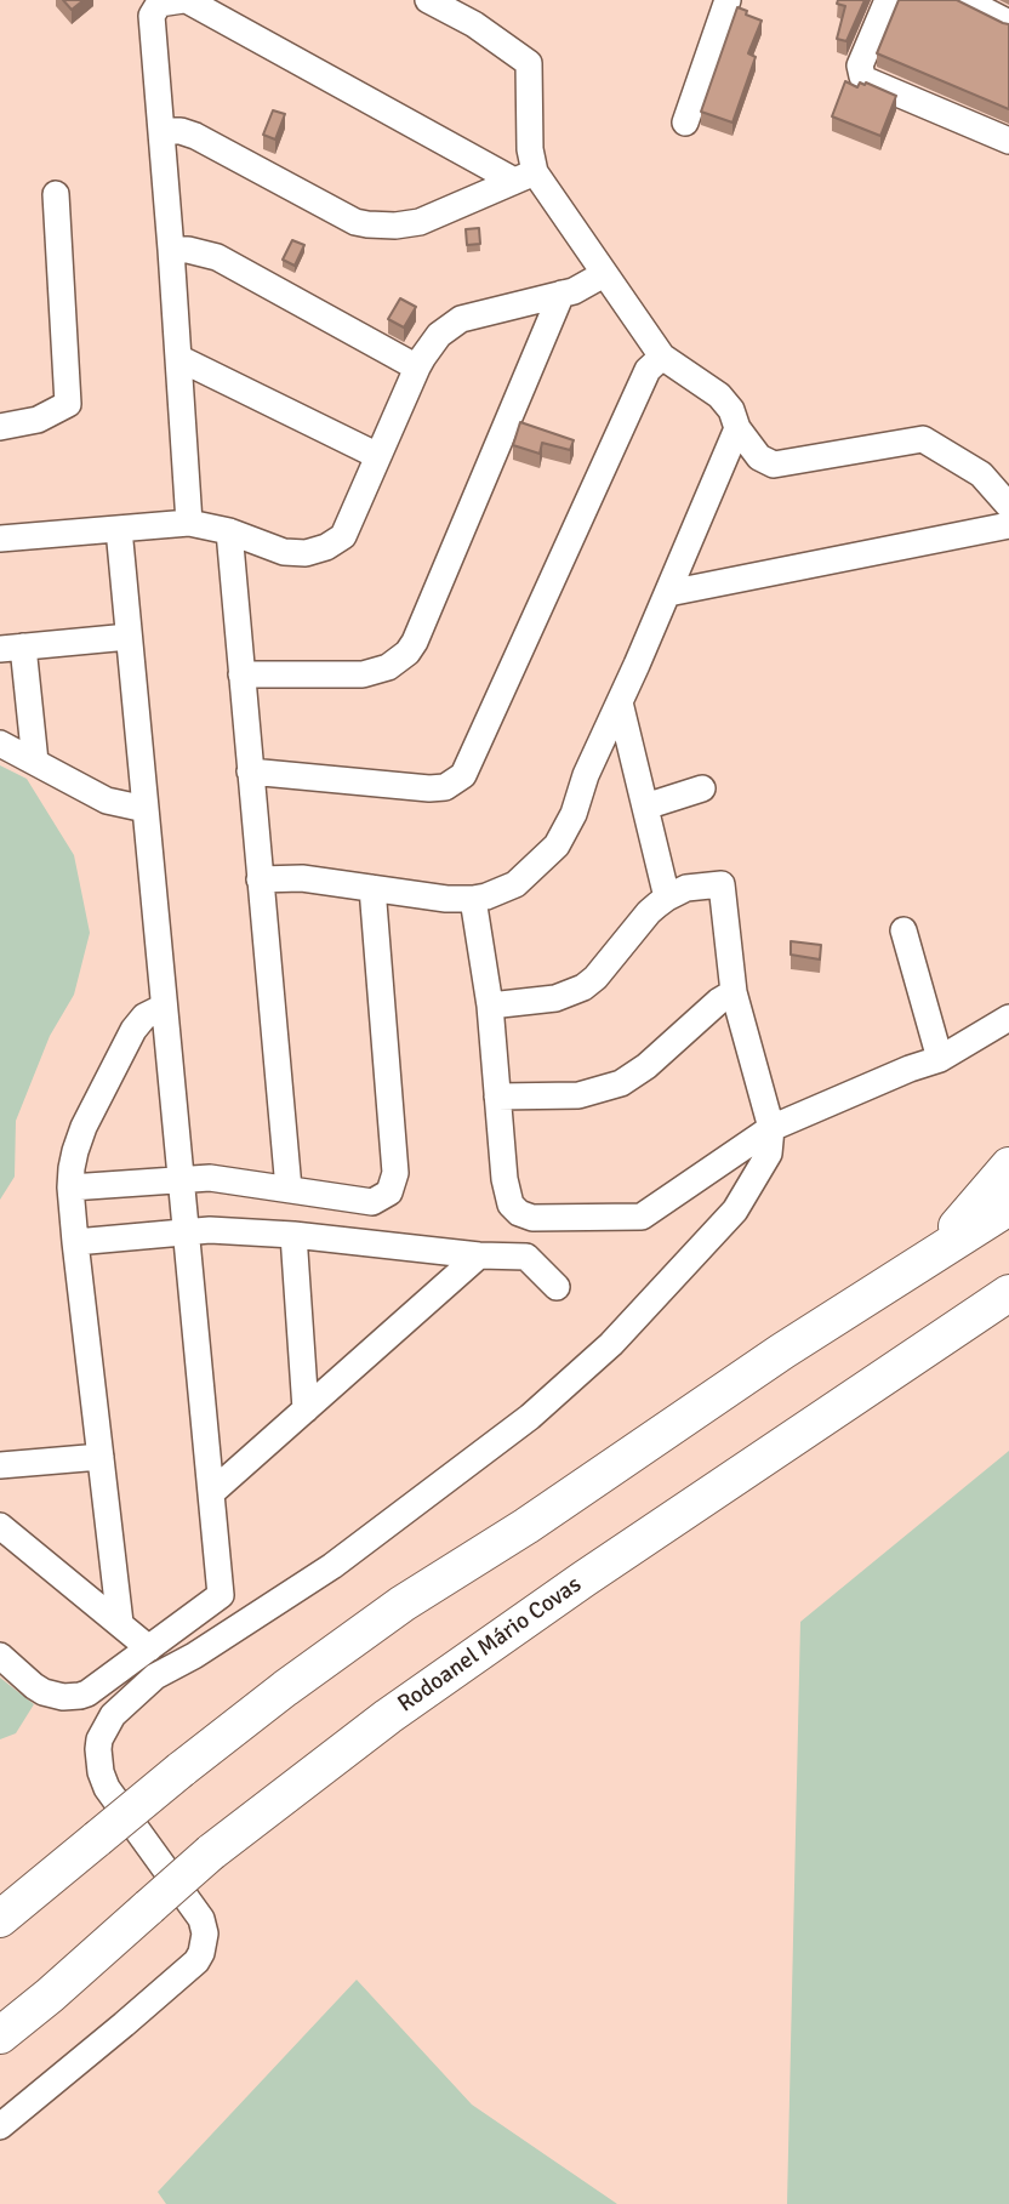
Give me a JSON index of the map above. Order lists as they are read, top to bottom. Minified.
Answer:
{"streets":{"highway":["Rodoanel Mário Covas"]}}
